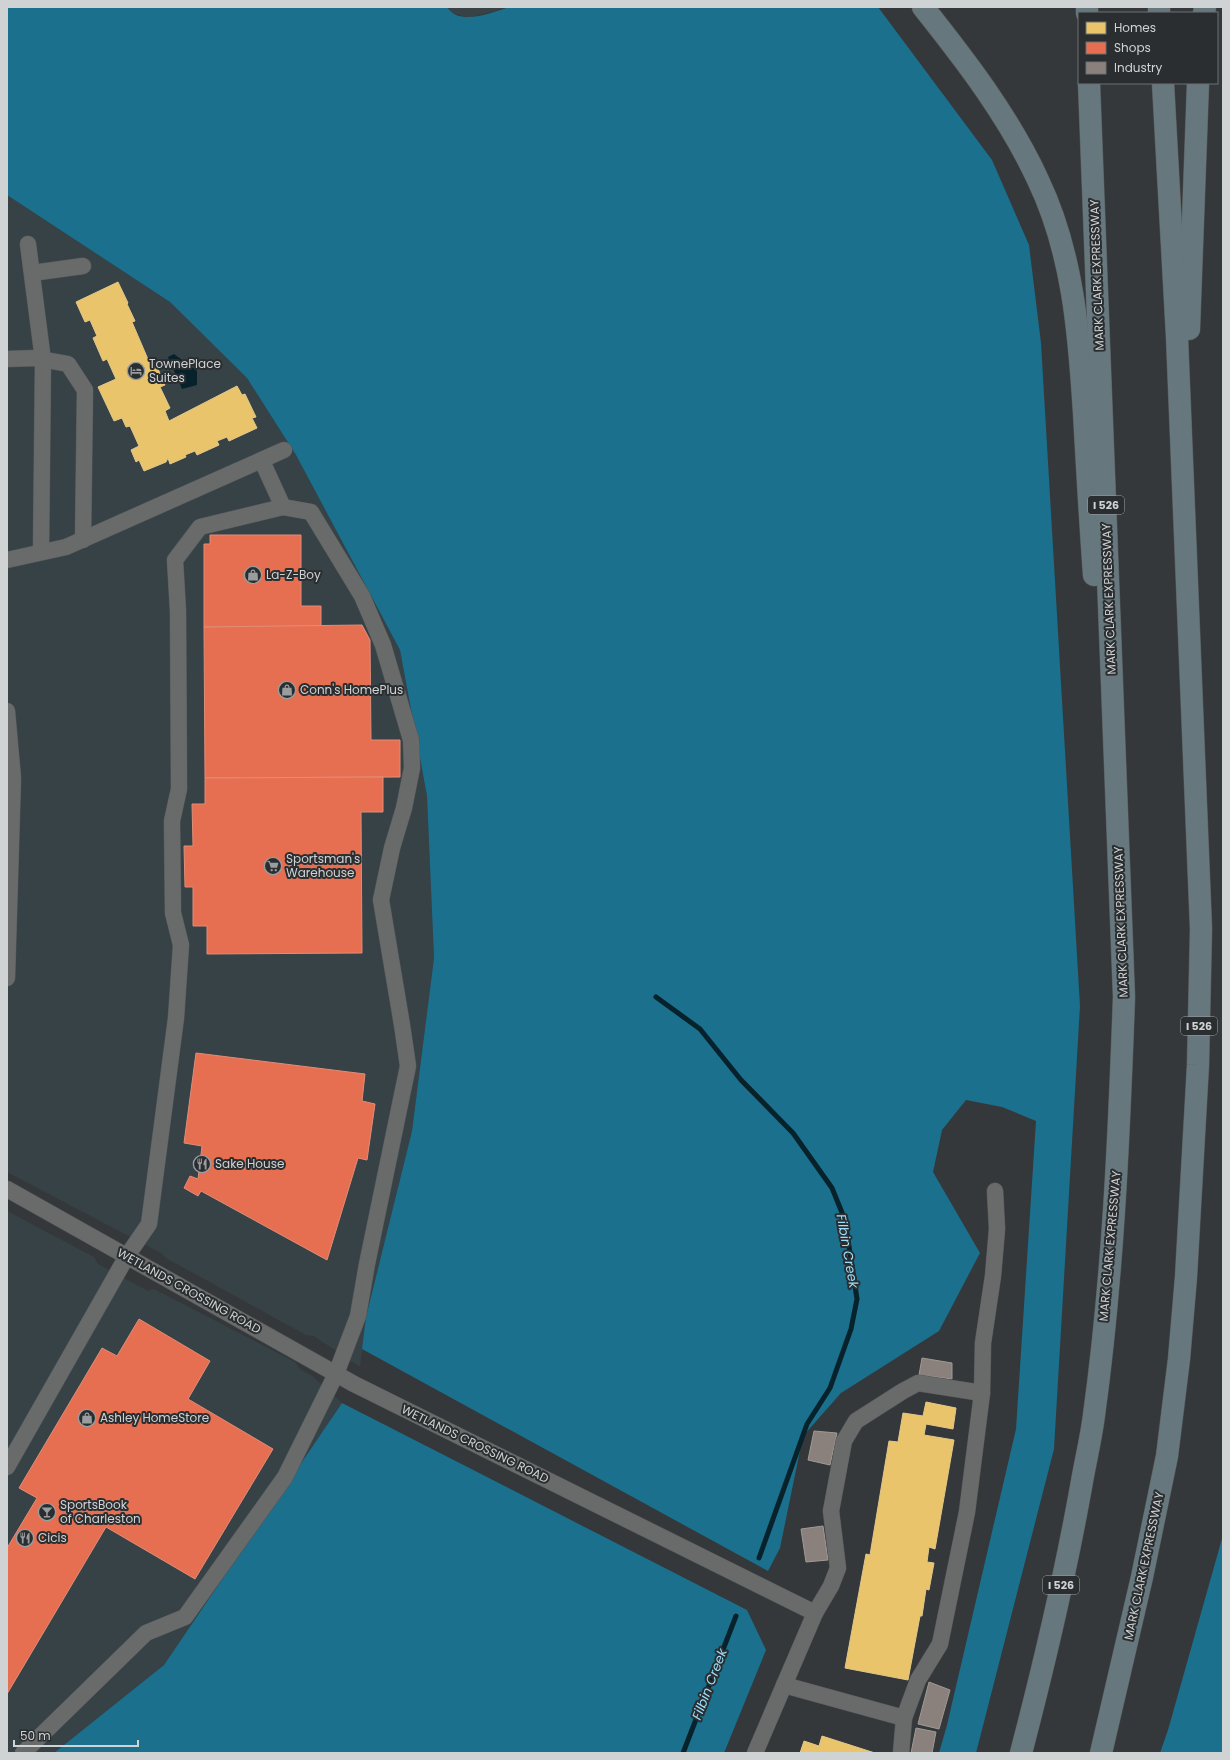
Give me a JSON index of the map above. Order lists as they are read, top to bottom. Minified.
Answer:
{"streets":{"highway":["MARK CLARK EXPRESSWAY","I 526"],"street":["WETLANDS CROSSING ROAD"]},"water":["Filbin Creek"],"places":{"hotel":["TownePlace Suites"],"shop":["La-Z-Boy","Conn's HomePlus","Ashley HomeStore"],"supermarket":["Sportsman's Warehouse"],"restaurant":["Sake House","Cicis"],"bar":["SportsBook of Charleston"]},"legend":["Homes","Shops","Industry"],"scale_bar":"50 m"}
